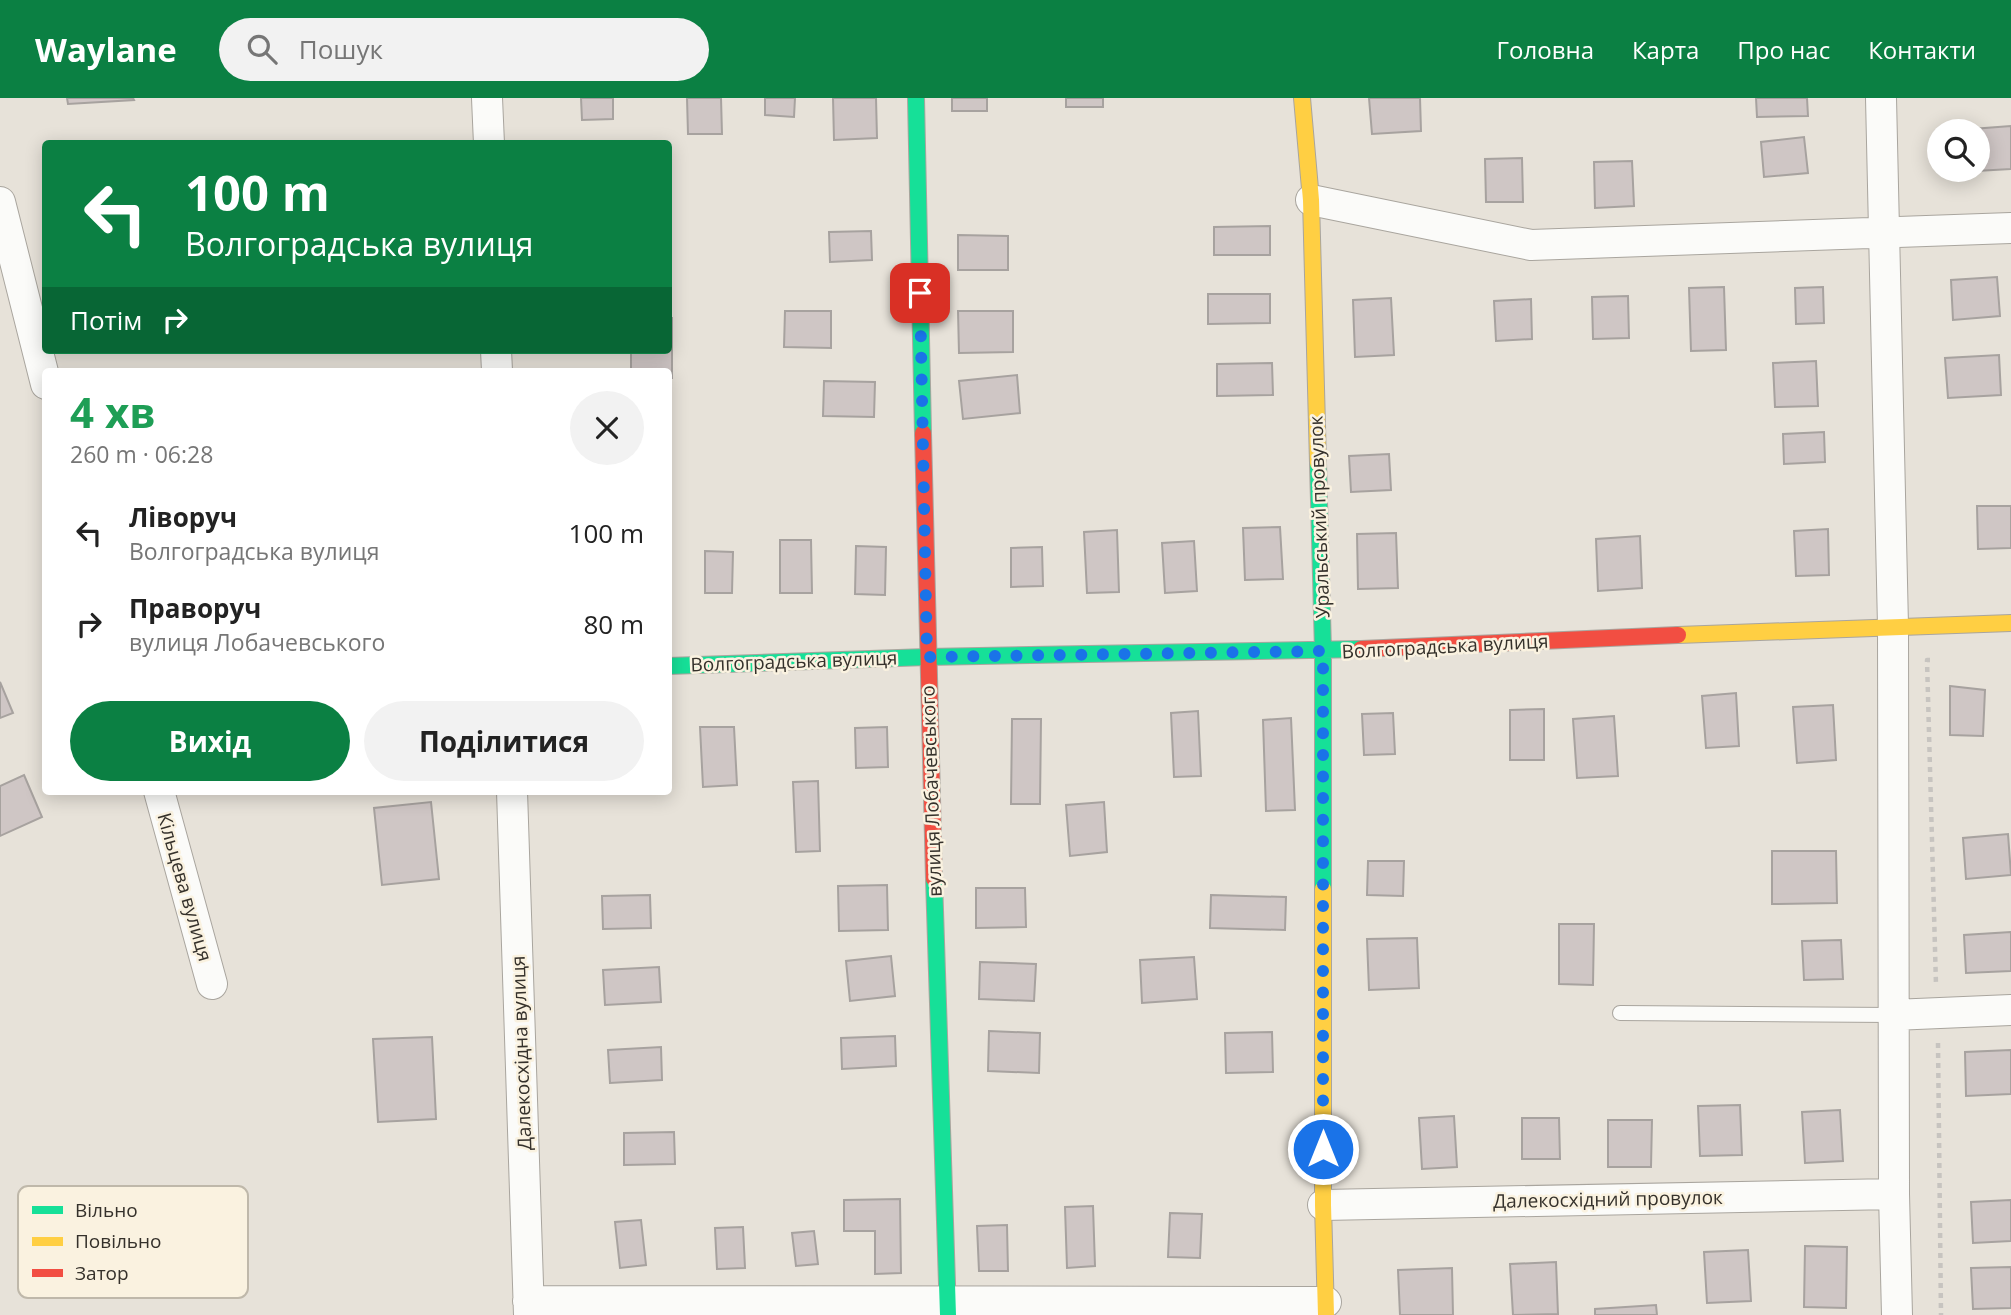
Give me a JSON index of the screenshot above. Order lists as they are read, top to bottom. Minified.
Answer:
{"streets":{"street":["Уральський провулок","Волгоградська вулиця","вулиця Лобачевського","Кільцева вулиця","Далекосхідна вулиця","Далекосхідний провулок"]},"crossings":[["Уральський провулок","Волгоградська вулиця"],["Уральський провулок","Далекосхідний провулок"],["Волгоградська вулиця","вулиця Лобачевського"]],"legend":["Вільно","Повільно","Затор"],"page":{"header":"Waylane","search":"Пошук","nav":["Головна","Карта","Про нас","Контакти"],"turn":["100 m","Волгоградська вулиця"],"then":"Потім","heading":["4 хв","260 m · 06:28"],"list":[{"name":"Ліворуч","note":"Волгоградська вулиця","value":"100 m"},{"name":"Праворуч","note":"вулиця Лобачевського","value":"80 m"}],"buttons":["Вихід","Поділитися"]}}
